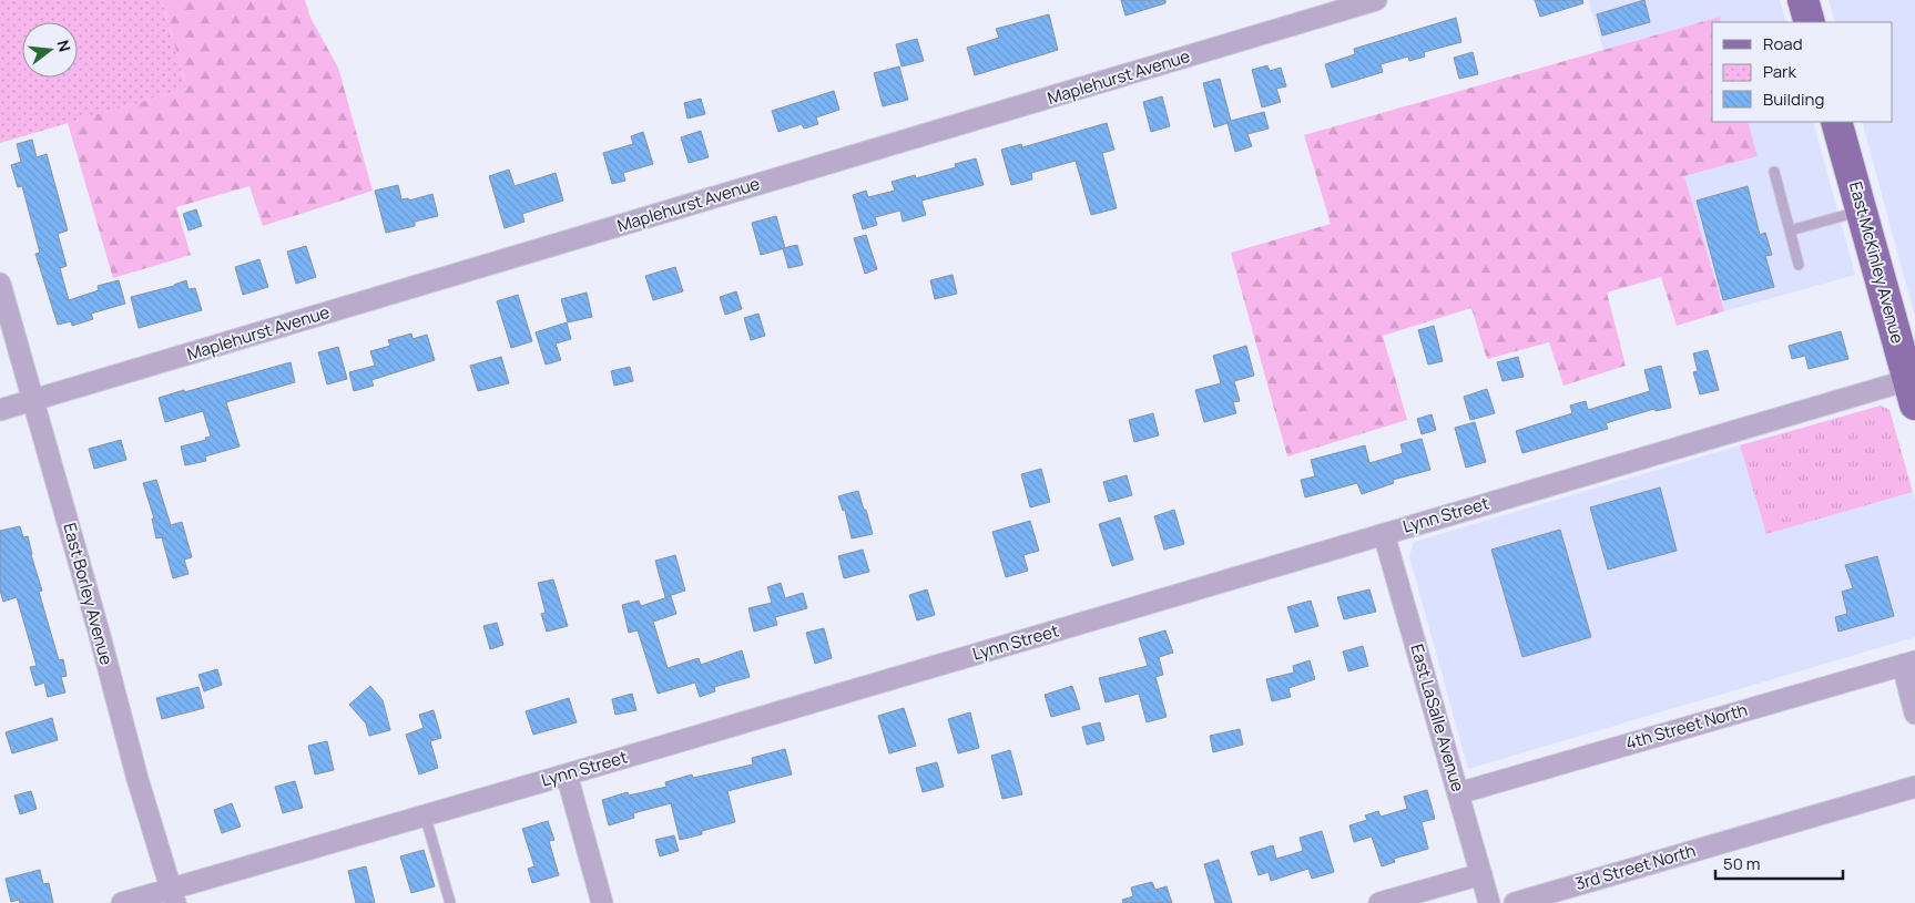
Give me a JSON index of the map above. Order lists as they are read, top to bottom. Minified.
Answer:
{"streets":{"main road":["East McKinley Avenue"],"street":["Maplehurst Avenue","Lynn Street","East Borley Avenue","East LaSalle Avenue","4th Street North","3rd Street North"]},"crossings":[["Maplehurst Avenue","East Borley Avenue"],["East McKinley Avenue","Lynn Street"],["Lynn Street","East Borley Avenue"],["Lynn Street","East LaSalle Avenue"],["East LaSalle Avenue","4th Street North"]],"legend":["Road","Park","Building"],"scale_bar":"50 m","north":"right"}
